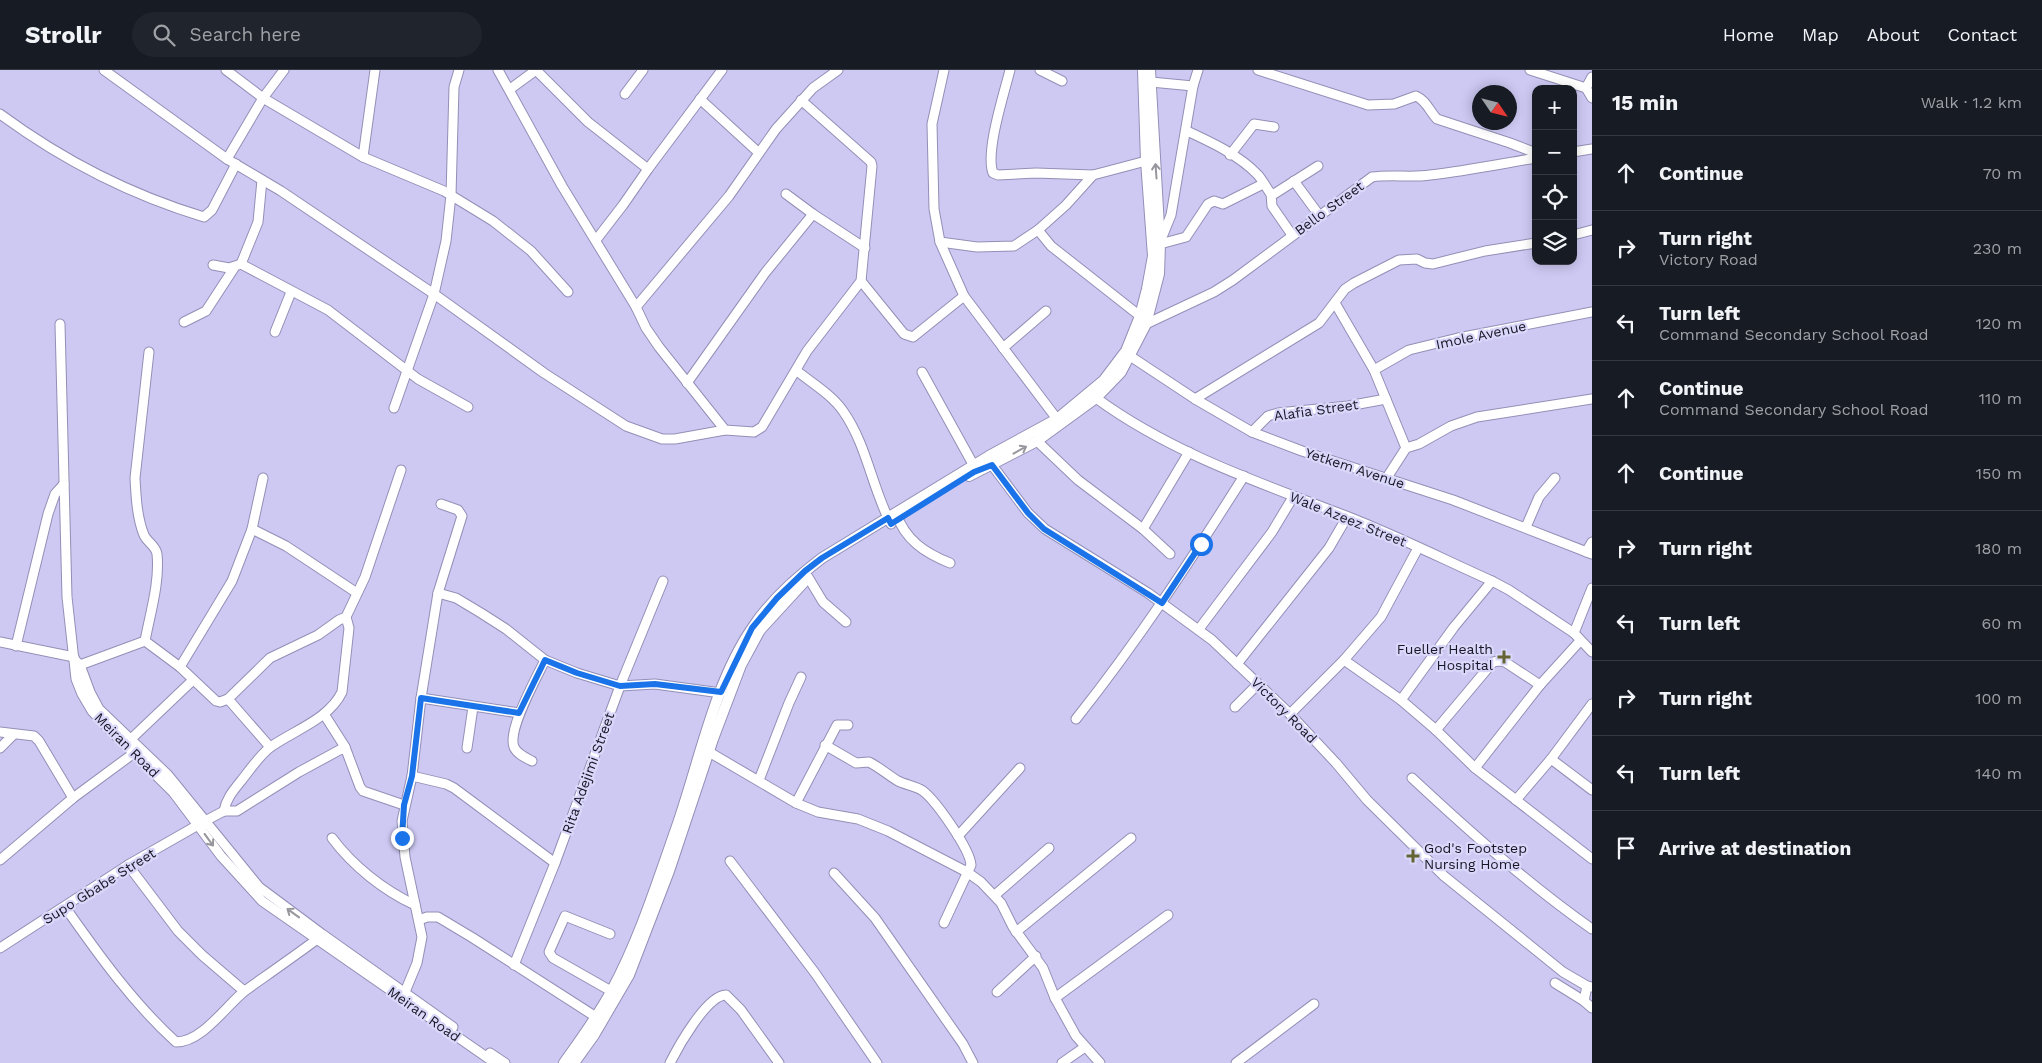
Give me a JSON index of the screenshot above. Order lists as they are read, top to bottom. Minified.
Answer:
{"streets":{"street":["Bello Street","Imole Avenue","Alafia Street","Yetkem Avenue","Wale Azeez Street","Victory Road","Meiran Road","Rita Adejimi Street","Supo Gbabe Street"]},"crossings":[["Alafia Street","Yetkem Avenue"],["Meiran Road","Supo Gbabe Street"]],"places":{"health":["Fueller Health Hospital","God's Footstep Nursing Home"]},"north":"bottom right","page":{"header":"Strollr","search":"Search here","nav":["Home","Map","About","Contact"],"heading":["15 min","Walk · 1.2 km"],"map_buttons":["+","−"],"list":[["Continue","70 m"],["Turn right","Victory Road","230 m"],["Turn left","Command Secondary School Road","120 m"],["Continue","Command Secondary School Road","110 m"],["Continue","150 m"],["Turn right","180 m"],["Turn left","60 m"],["Turn right","100 m"],["Turn left","140 m"],"Arrive at destination"]}}
